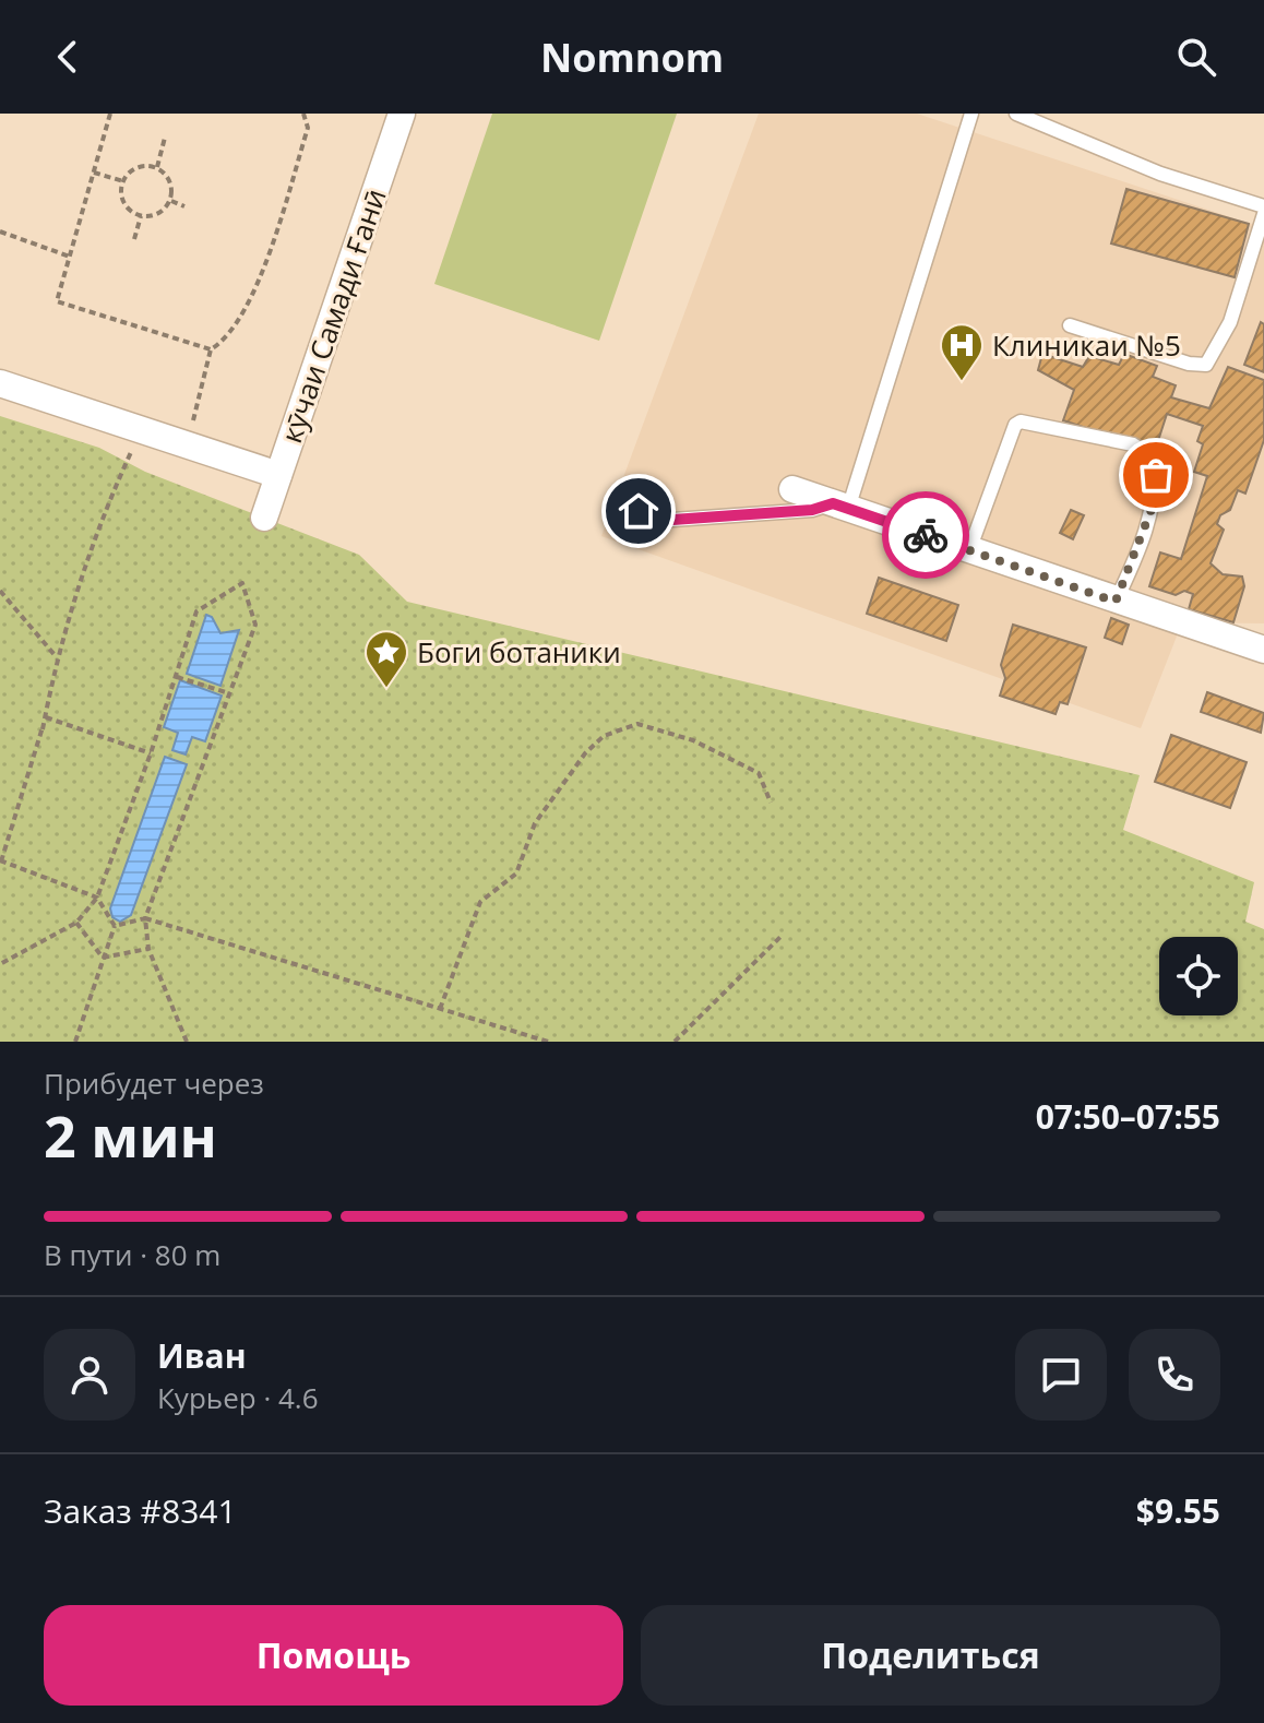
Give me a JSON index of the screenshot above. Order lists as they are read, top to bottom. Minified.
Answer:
{"streets":{"street":["кӯчаи Самади Ғанӣ"]},"places":{"hospital":["Клиникаи №5"],"place":["Боги ботаники"]},"page":{"header":"Nomnom","heading":["2 мин","Прибудет через","07:50–07:55"],"panel":["Иван","Курьер · 4.6","Заказ #8341","$9.55"],"bar":"В пути · 80 m","buttons":["Помощь","Поделиться"]}}
